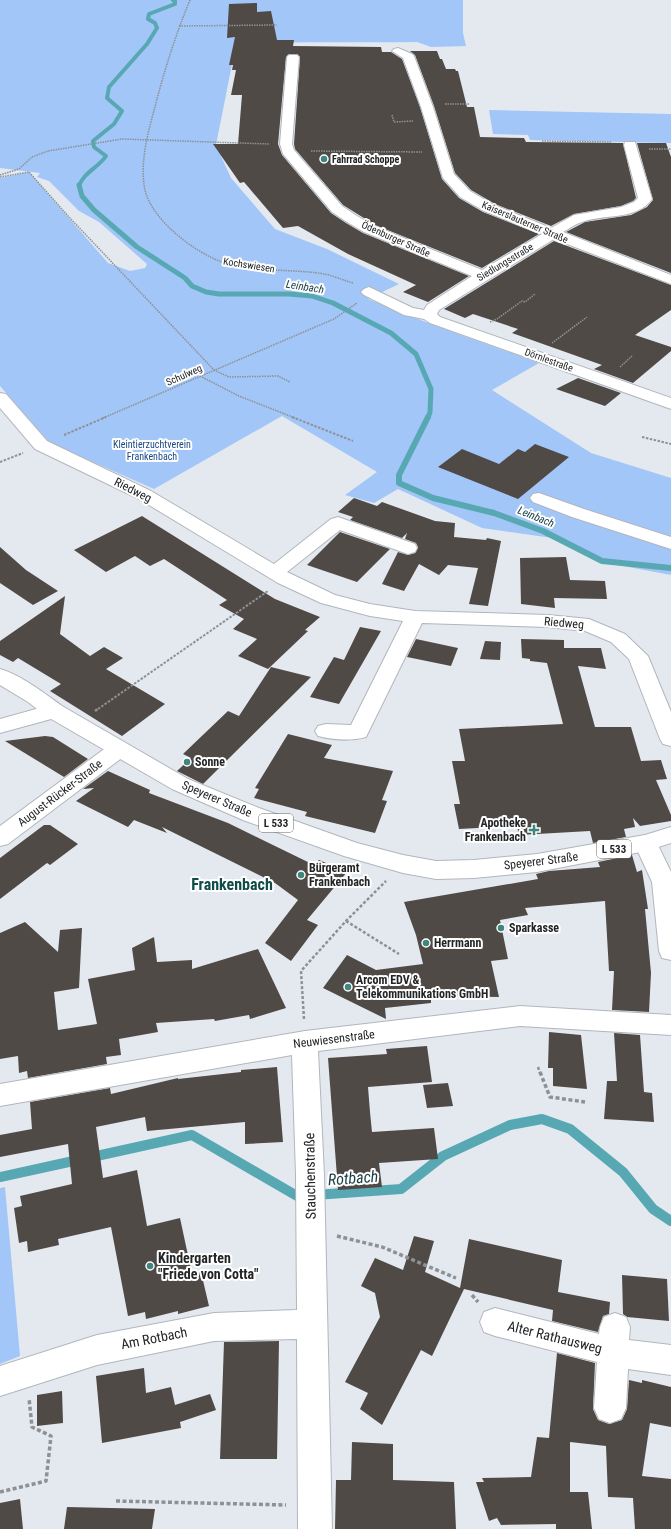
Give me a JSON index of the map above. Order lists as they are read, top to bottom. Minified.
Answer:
{"streets":{"street":["Kaiserslauterner Straße","Ödenburger Straße","Siedlungsstraße","Dörnlestraße","Riedweg","August-Rücker-Straße","Speyerer Straße","L 533","Neuwiesenstraße","Stauchenstraße","Alter Rathausweg","Am Rotbach"],"path":["Kochswiesen","Schulweg"]},"crossings":[["Kaiserslauterner Straße","Siedlungsstraße"],["Ödenburger Straße","Siedlungsstraße"],["Siedlungsstraße","Dörnlestraße"],["Schulweg","Riedweg"],["August-Rücker-Straße","Speyerer Straße"],["Speyerer Straße","L 533"],["Neuwiesenstraße","Stauchenstraße"],["Stauchenstraße","Am Rotbach"]],"districts":["Frankenbach"],"water":["Leinbach","Rotbach"],"parks":["Kleintierzuchtverein Frankenbach"],"places":{"other":["Fahrrad Schoppe","Sonne","Bürgeramt Frankenbach","Sparkasse","Herrmann","Arcom EDV & Telekommunikations GmbH","Kindergarten \"Friede von Cotta\""],"health":["Apotheke Frankenbach"]}}
